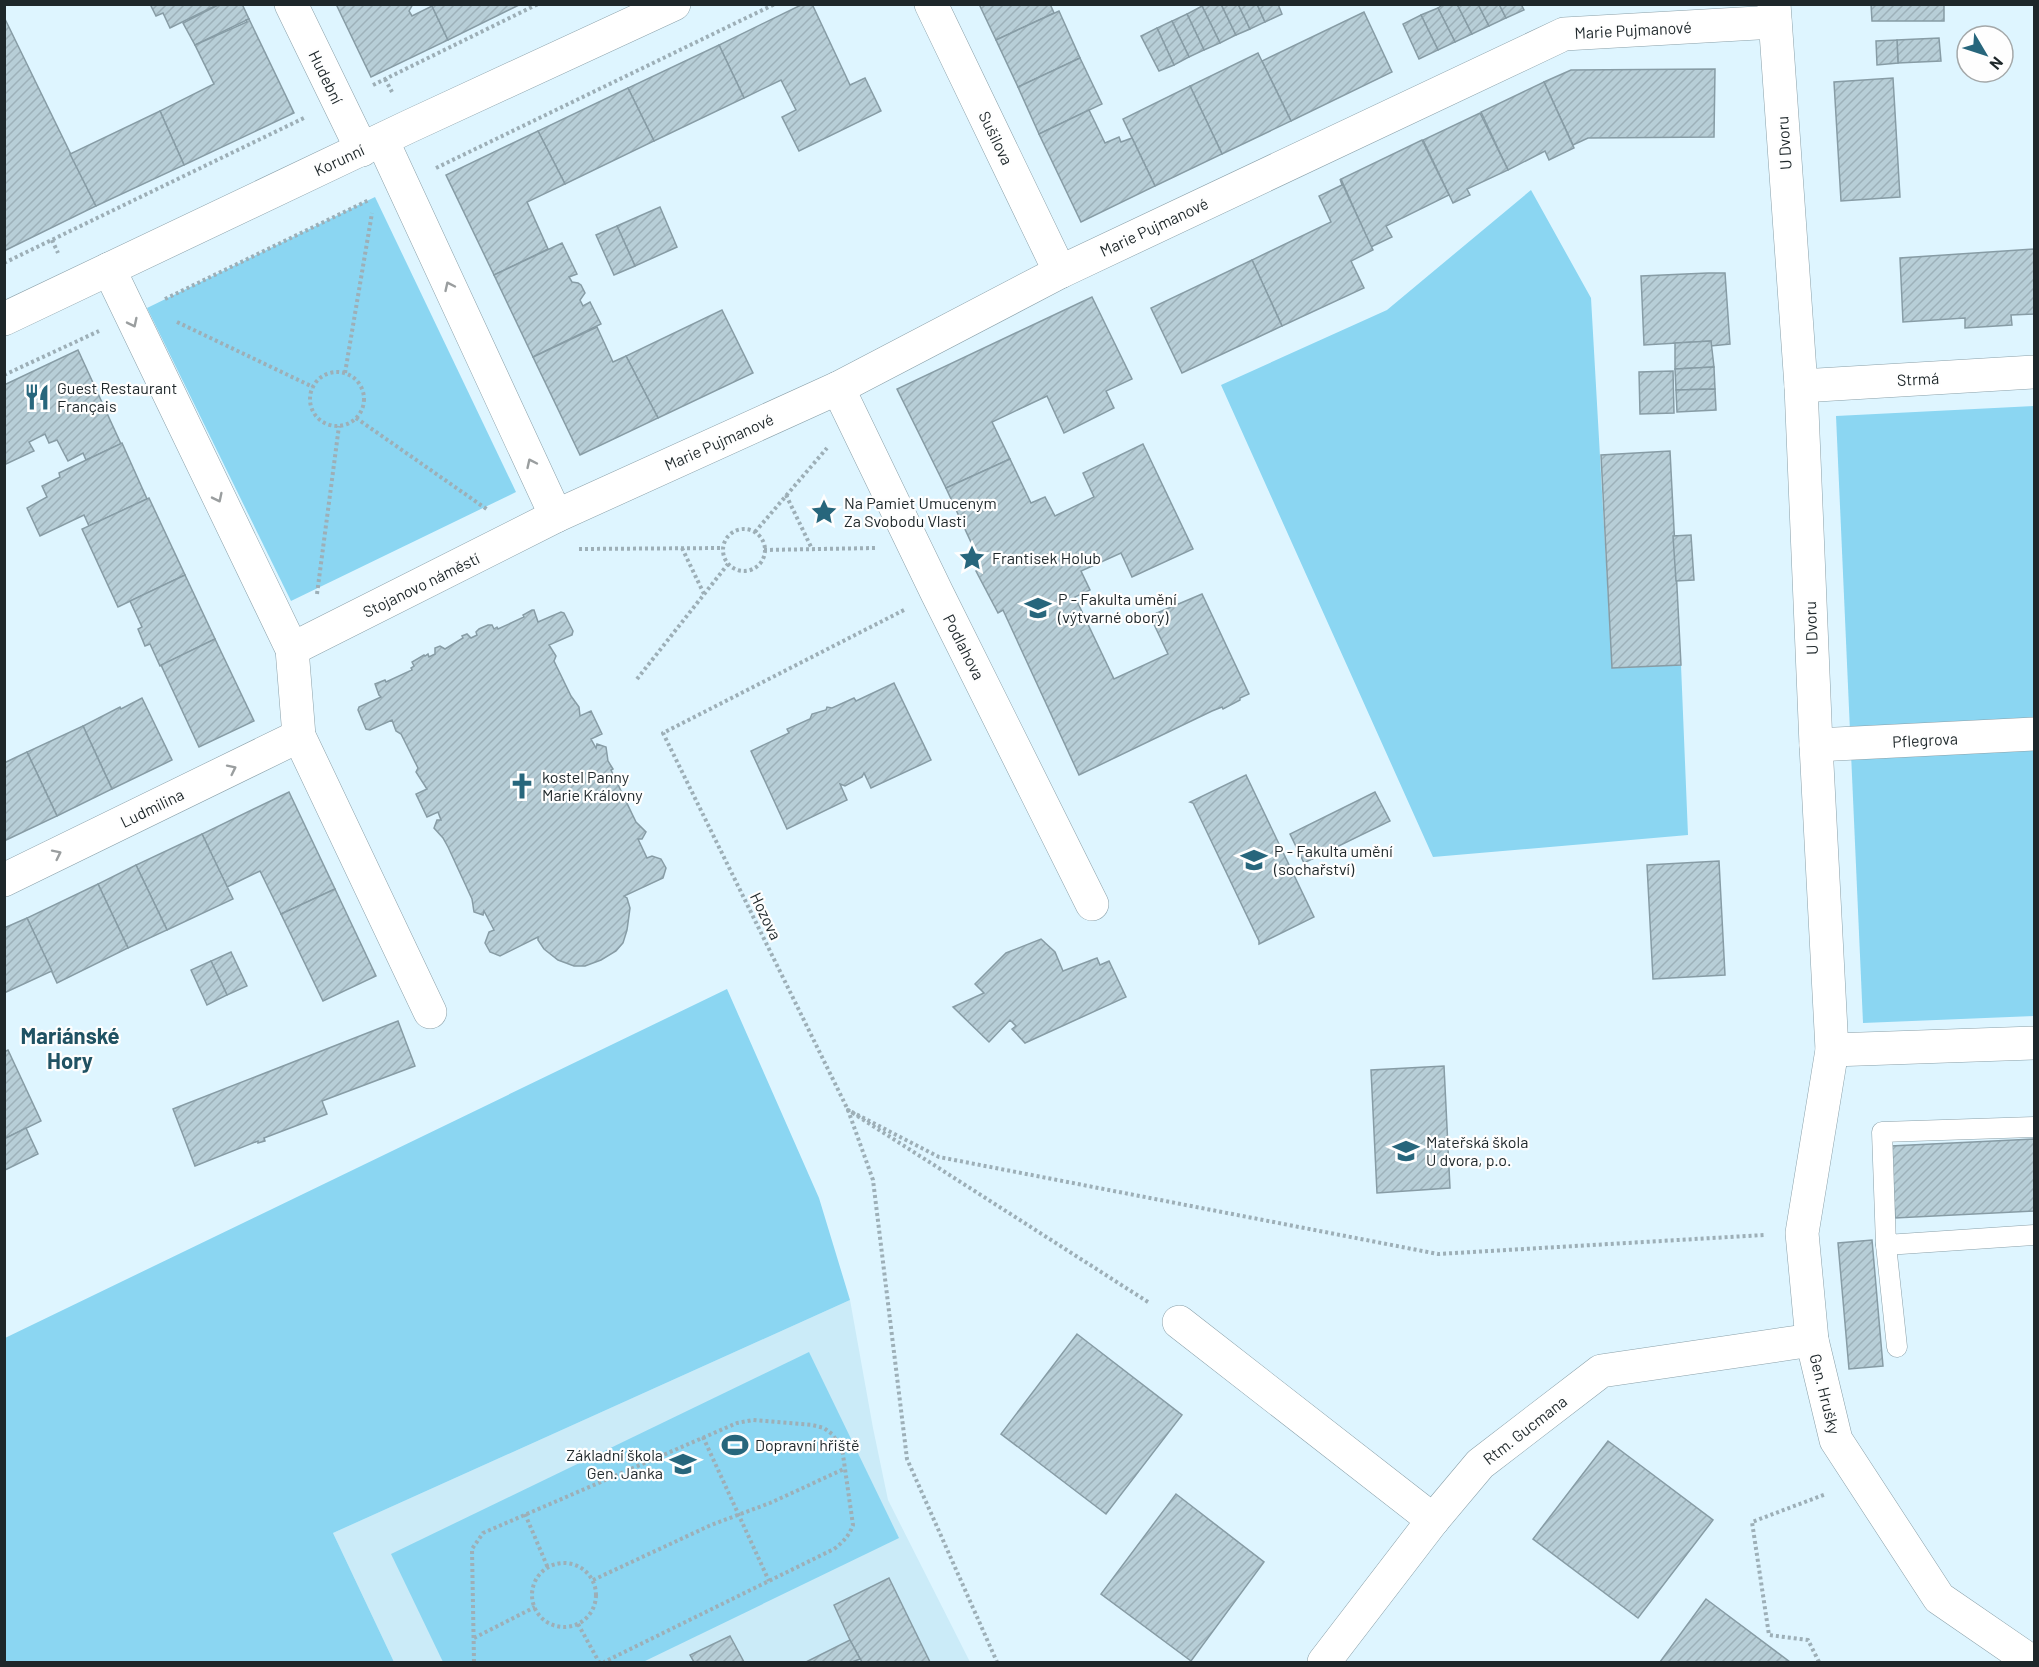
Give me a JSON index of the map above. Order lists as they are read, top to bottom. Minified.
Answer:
{"streets":{"street":["Marie Pujmanové","Hudební","Sušilova","U Dvoru","Korunní","Strmá","Stojanovo náměstí","Podlahova","Pflegrova","Ludmilina","Gen. Hrušky","Rtm. Gucmana"],"path":["Hozova"]},"crossings":[["Marie Pujmanové","Sušilova"],["Marie Pujmanové","U Dvoru"],["Marie Pujmanové","Stojanovo náměstí"],["Marie Pujmanové","Podlahova"],["Hudební","Korunní"],["U Dvoru","Strmá"],["U Dvoru","Pflegrova"],["U Dvoru","Gen. Hrušky"],["Podlahova","Hozova"],["Gen. Hrušky","Rtm. Gucmana"]],"one_way":["Ludmilina"],"districts":["Mariánské Hory"],"places":{"restaurant":["Guest Restaurant Français"],"place":["Na Pamiet Umucenym Za Svobodu Vlasti","Frantisek Holub"],"school or university":["P - Fakulta umění (výtvarné obory)","P - Fakulta umění (sochařství)","Mateřská škola U dvora, p.o.","Základní škola Gen. Janka"],"church":["kostel Panny Marie Královny"],"sports":["Dopravní hřiště"]},"north":"bottom right"}
